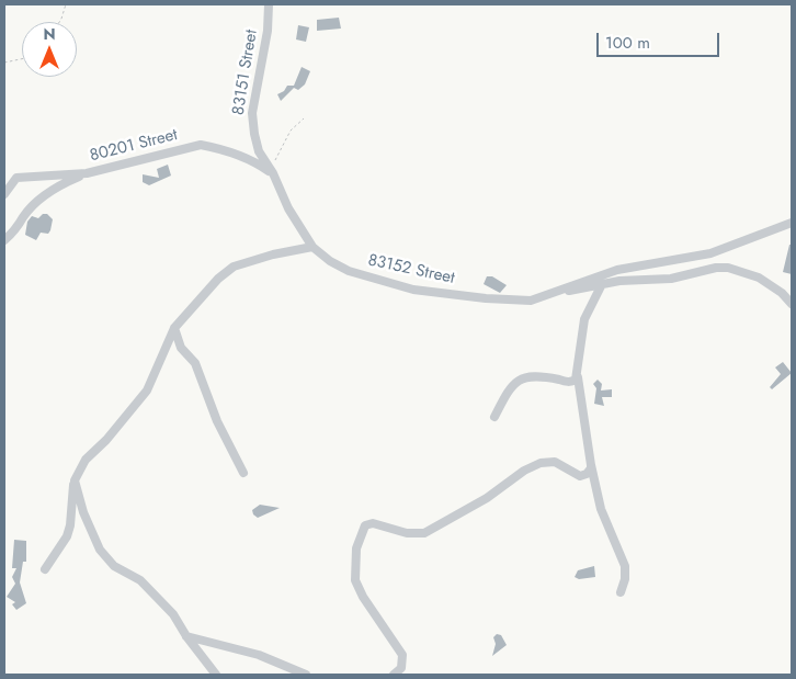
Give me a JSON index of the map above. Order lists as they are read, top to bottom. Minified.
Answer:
{"streets":{"street":["83151 Street","80201 Street","83152 Street"]},"crossings":[["83151 Street","80201 Street"],["83151 Street","83152 Street"],["80201 Street","83152 Street"]],"scale_bar":"100 m","north":"top"}
